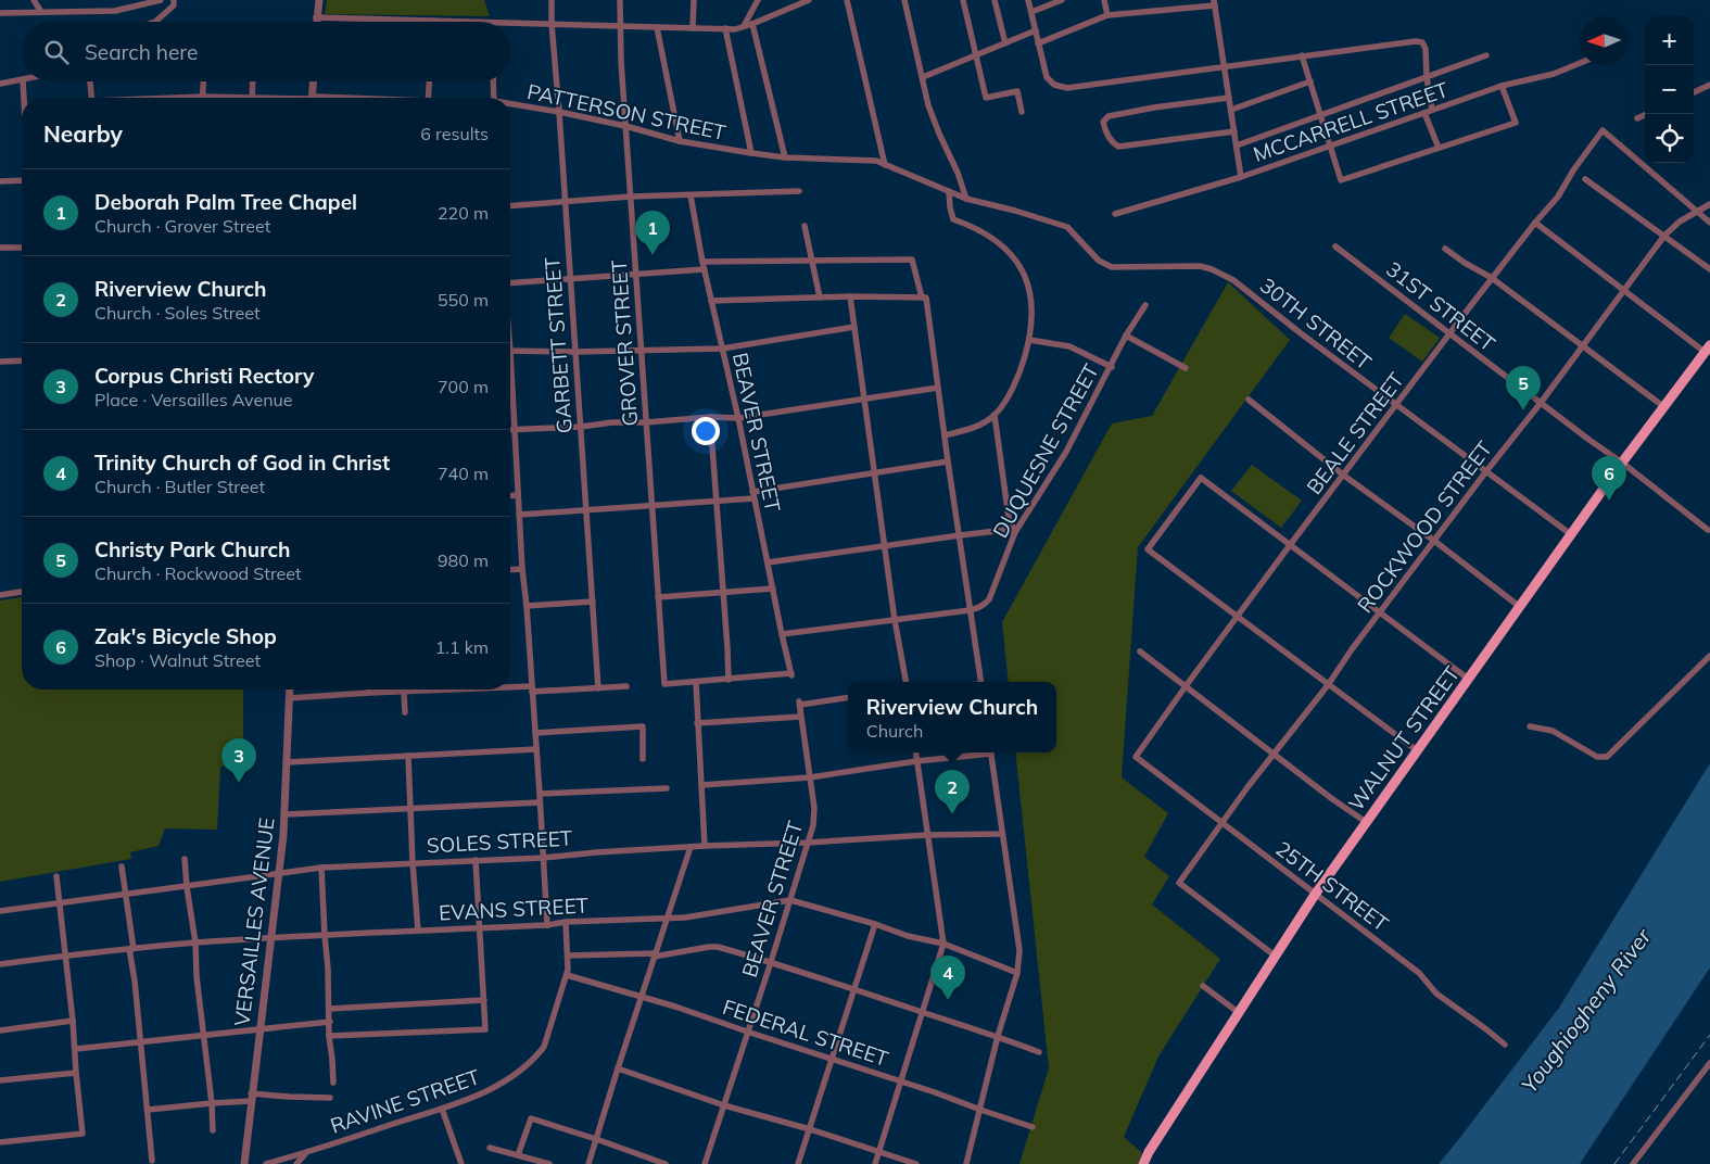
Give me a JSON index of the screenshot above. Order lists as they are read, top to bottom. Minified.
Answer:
{"streets":{"main road":["WALNUT STREET"],"street":["PATTERSON STREET","MCCARRELL STREET","31ST STREET","30TH STREET","GROVER STREET","GARBETT STREET","BEAVER STREET","BEALE STREET","DUQUESNE STREET","ROCKWOOD STREET","SOLES STREET","25TH STREET","EVANS STREET","VERSAILLES AVENUE","FEDERAL STREET","RAVINE STREET"]},"crossings":[["PATTERSON STREET","30TH STREET"],["PATTERSON STREET","GROVER STREET"],["PATTERSON STREET","GARBETT STREET"],["31ST STREET","BEALE STREET"],["31ST STREET","ROCKWOOD STREET"],["31ST STREET","WALNUT STREET"],["30TH STREET","BEALE STREET"],["30TH STREET","ROCKWOOD STREET"],["30TH STREET","WALNUT STREET"],["BEAVER STREET","DUQUESNE STREET"],["BEAVER STREET","SOLES STREET"],["BEAVER STREET","EVANS STREET"],["BEAVER STREET","FEDERAL STREET"],["BEALE STREET","ROCKWOOD STREET"],["BEALE STREET","25TH STREET"],["ROCKWOOD STREET","WALNUT STREET"],["ROCKWOOD STREET","25TH STREET"],["WALNUT STREET","25TH STREET"],["SOLES STREET","VERSAILLES AVENUE"],["EVANS STREET","VERSAILLES AVENUE"],["EVANS STREET","RAVINE STREET"],["FEDERAL STREET","RAVINE STREET"]],"water":["Youghiogheny River"],"north":"left","page":{"map_buttons":["+","−"],"search":"Search here","heading":["Nearby","6 results"],"list":[{"mark":"1","name":"Deborah Palm Tree Chapel","note":"Church · Grover Street","value":"220 m"},{"mark":"2","name":"Riverview Church","note":"Church · Soles Street","value":"550 m"},{"mark":"3","name":"Corpus Christi Rectory","note":"Place · Versailles Avenue","value":"700 m"},{"mark":"4","name":"Trinity Church of God in Christ","note":"Church · Butler Street","value":"740 m"},{"mark":"5","name":"Christy Park Church","note":"Church · Rockwood Street","value":"980 m"},{"mark":"6","name":"Zak's Bicycle Shop","note":"Shop · Walnut Street","value":"1.1 km"}],"pins":["1","5","6","3","2","4"],"popup":["Riverview Church","Church"]}}
